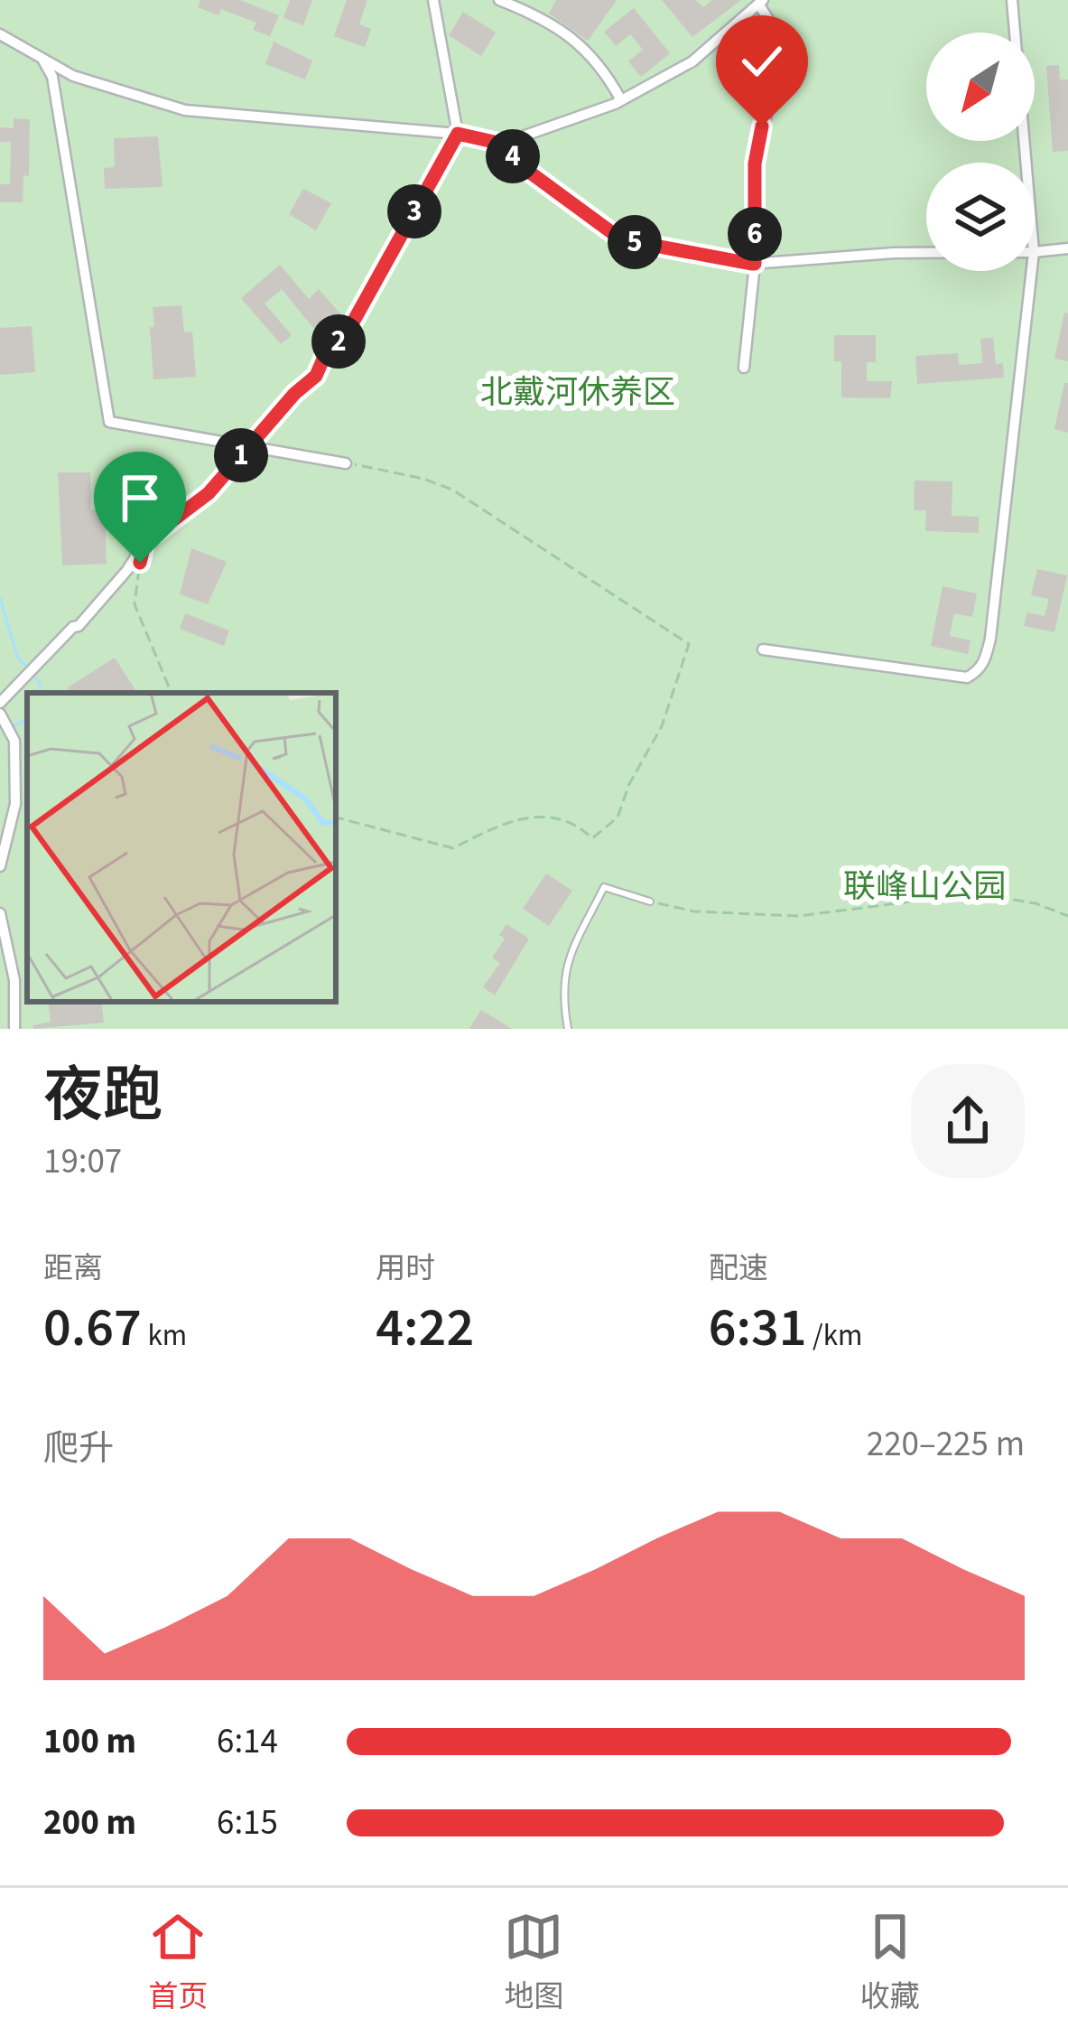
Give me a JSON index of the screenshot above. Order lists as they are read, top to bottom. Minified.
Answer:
{"parks":["北戴河休养区","联峰山公园"],"north":"bottom left","page":{"pins":["4","3","6","5","2","1"],"heading":["夜跑","19:07"],"stats":[["距离","0.67 km"],["用时","4:22"],["配速","6:31 /km"]],"chart":["爬升","220–225 m"],"list":[{"name":"100 m","note":"6:14"},{"name":"200 m","note":"6:15"}],"tabs":["首页","地图","收藏"]}}
